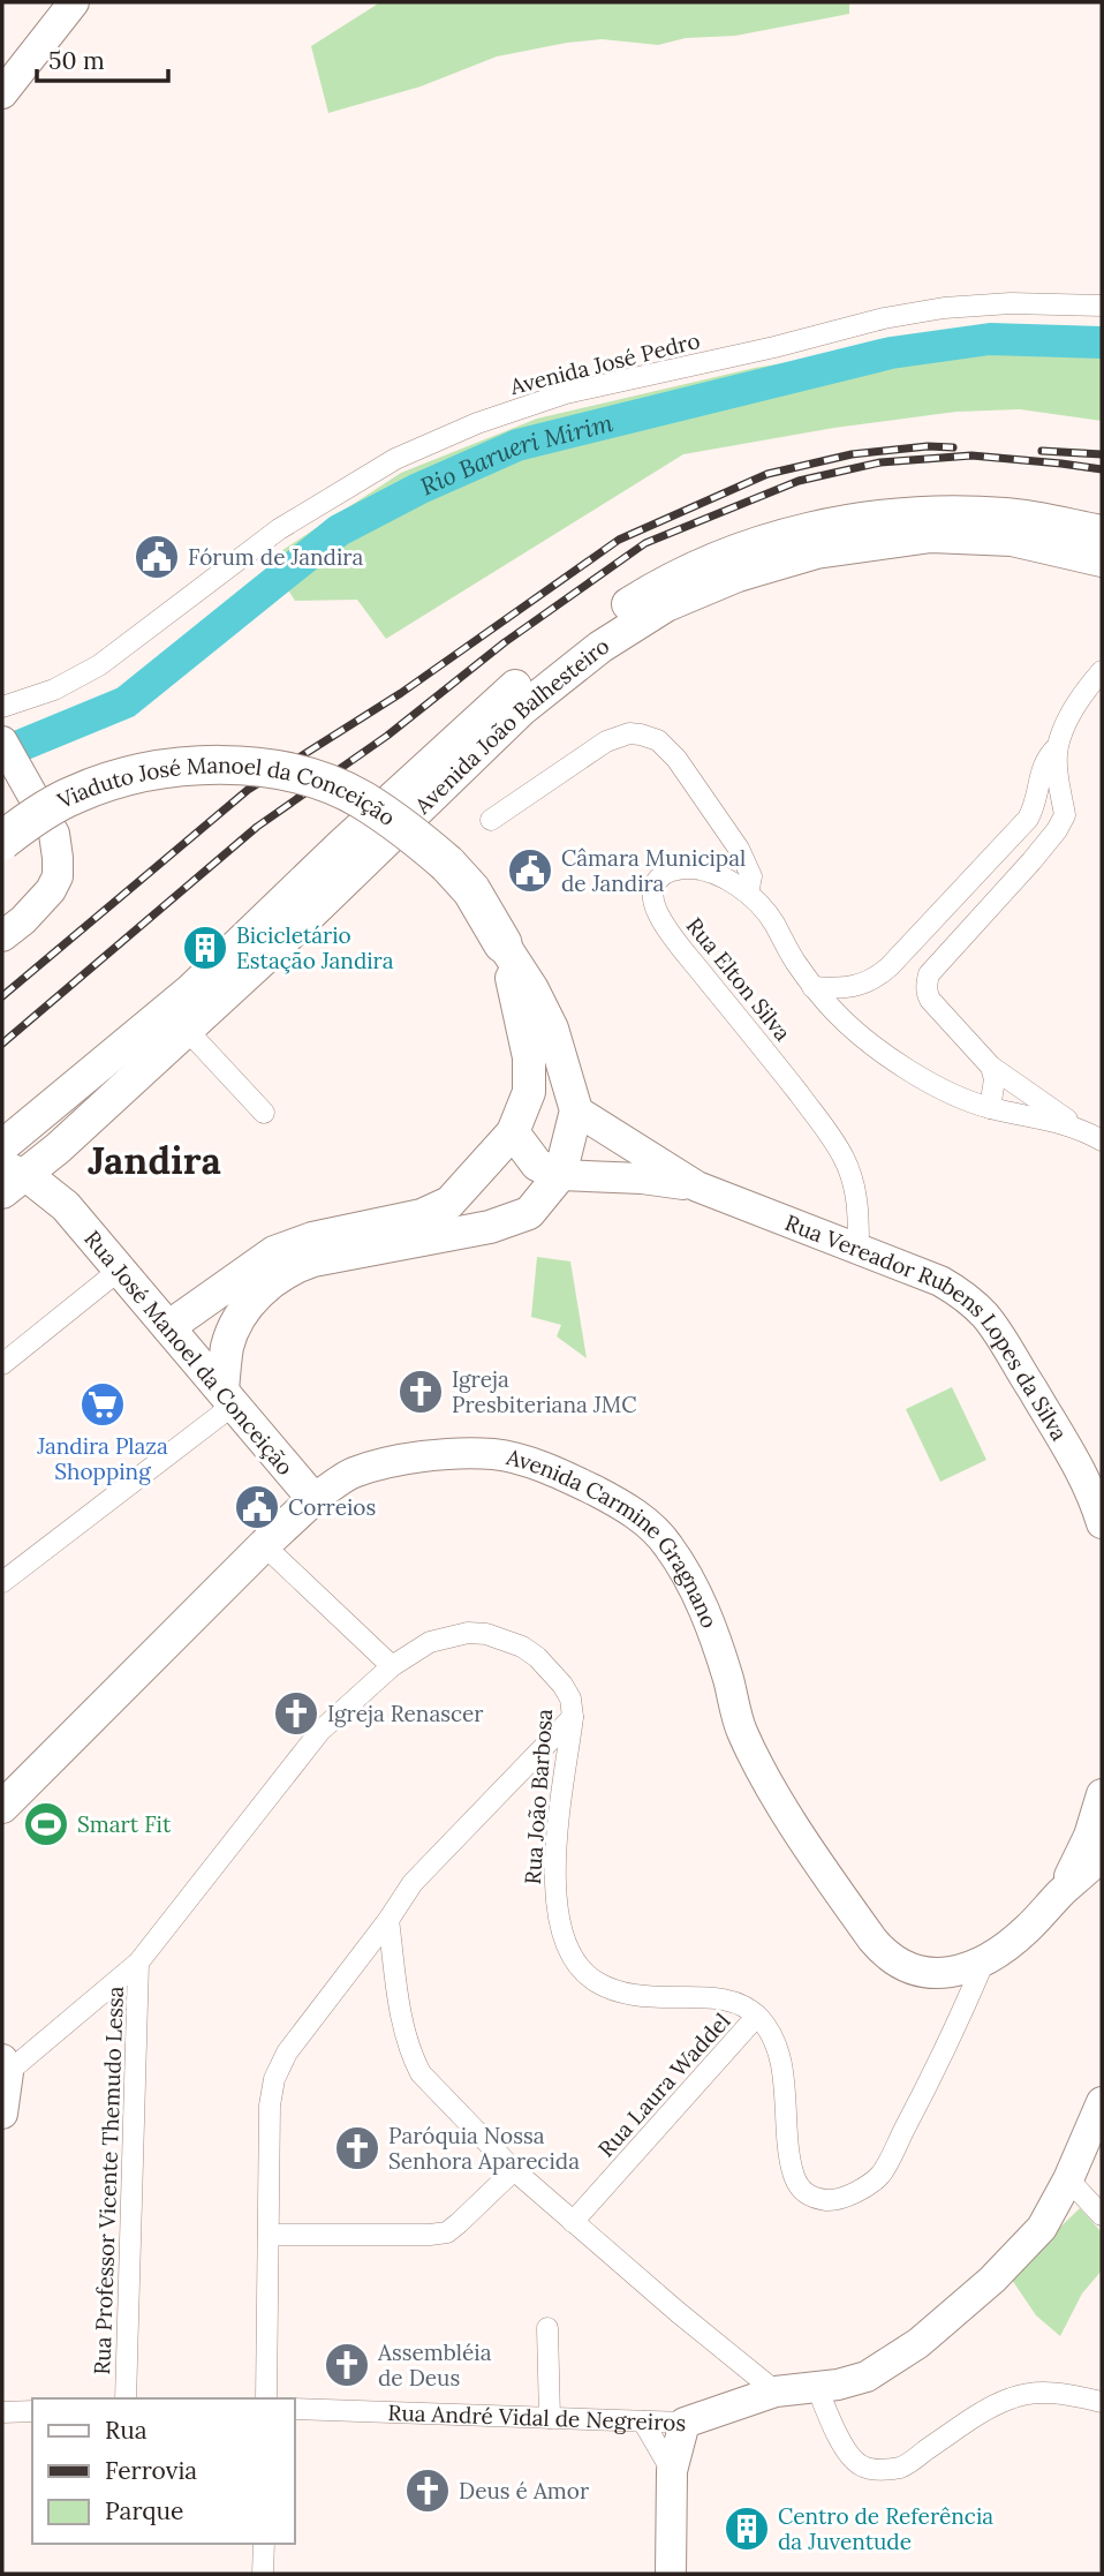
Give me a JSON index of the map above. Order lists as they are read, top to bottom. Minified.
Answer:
{"streets":{"highway":["Viaduto José Manoel da Conceição"],"main road":["Avenida João Balhesteiro","Rua Vereador Rubens Lopes da Silva","Rua José Manoel da Conceição","Avenida Carmine Gragnano"],"street":["Avenida José Pedro","Rua Elton Silva","Rua João Barbosa","Rua Laura Waddel","Rua Professor Vicente Themudo Lessa","Rua André Vidal de Negreiros"]},"crossings":[["Avenida João Balhesteiro","Rua José Manoel da Conceição"],["Rua Elton Silva","Rua Vereador Rubens Lopes da Silva"],["Rua José Manoel da Conceição","Avenida Carmine Gragnano"],["Rua João Barbosa","Rua Laura Waddel"],["Rua João Barbosa","Rua Professor Vicente Themudo Lessa"]],"districts":["Jandira"],"water":["Rio Barueri Mirim"],"places":{"public building":["Fórum de Jandira","Câmara Municipal de Jandira","Correios"],"building":["Bicicletário Estação Jandira","Centro de Referência da Juventude"],"church":["Igreja Presbiteriana JMC","Igreja Renascer","Paróquia Nossa Senhora Aparecida","Assembléia de Deus","Deus é Amor"],"supermarket":["Jandira Plaza Shopping"],"sports":["Smart Fit"]},"legend":["Rua","Ferrovia","Parque"],"scale_bar":"50 m"}
